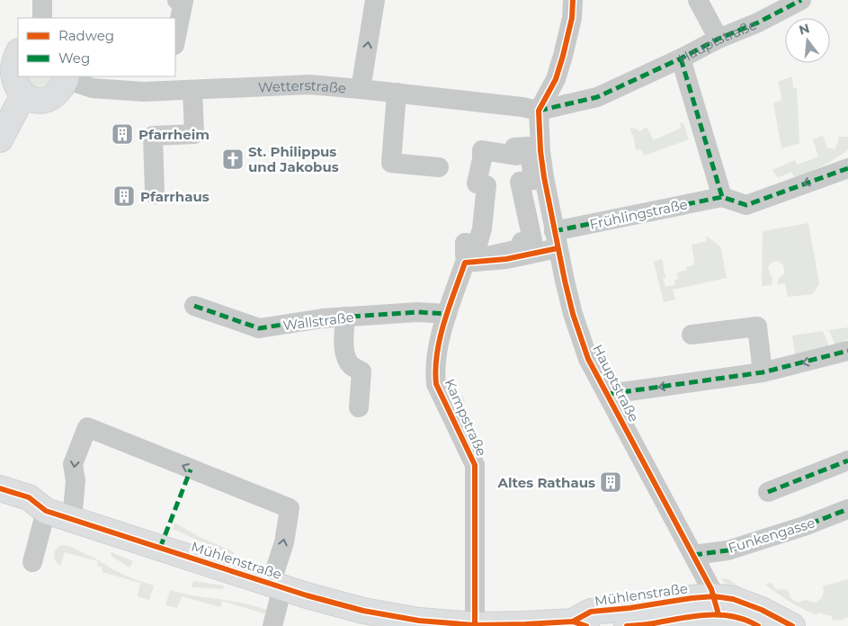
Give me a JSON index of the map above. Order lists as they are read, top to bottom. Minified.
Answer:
{"streets":{"main road":["Wetterstraße","Mühlenstraße"],"street":["Hauptstraße","Frühlingstraße","Wallstraße","Kampstraße","Funkengasse"]},"crossings":[["Hauptstraße","Wetterstraße"],["Hauptstraße","Frühlingstraße"],["Hauptstraße","Kampstraße"],["Hauptstraße","Funkengasse"],["Hauptstraße","Mühlenstraße"],["Frühlingstraße","Kampstraße"],["Wallstraße","Kampstraße"],["Kampstraße","Mühlenstraße"]],"places":{"building":["Pfarrheim","Pfarrhaus","Altes Rathaus"],"church":["St. Philippus und Jakobus"]},"legend":["Radweg","Weg"],"north":"top"}
